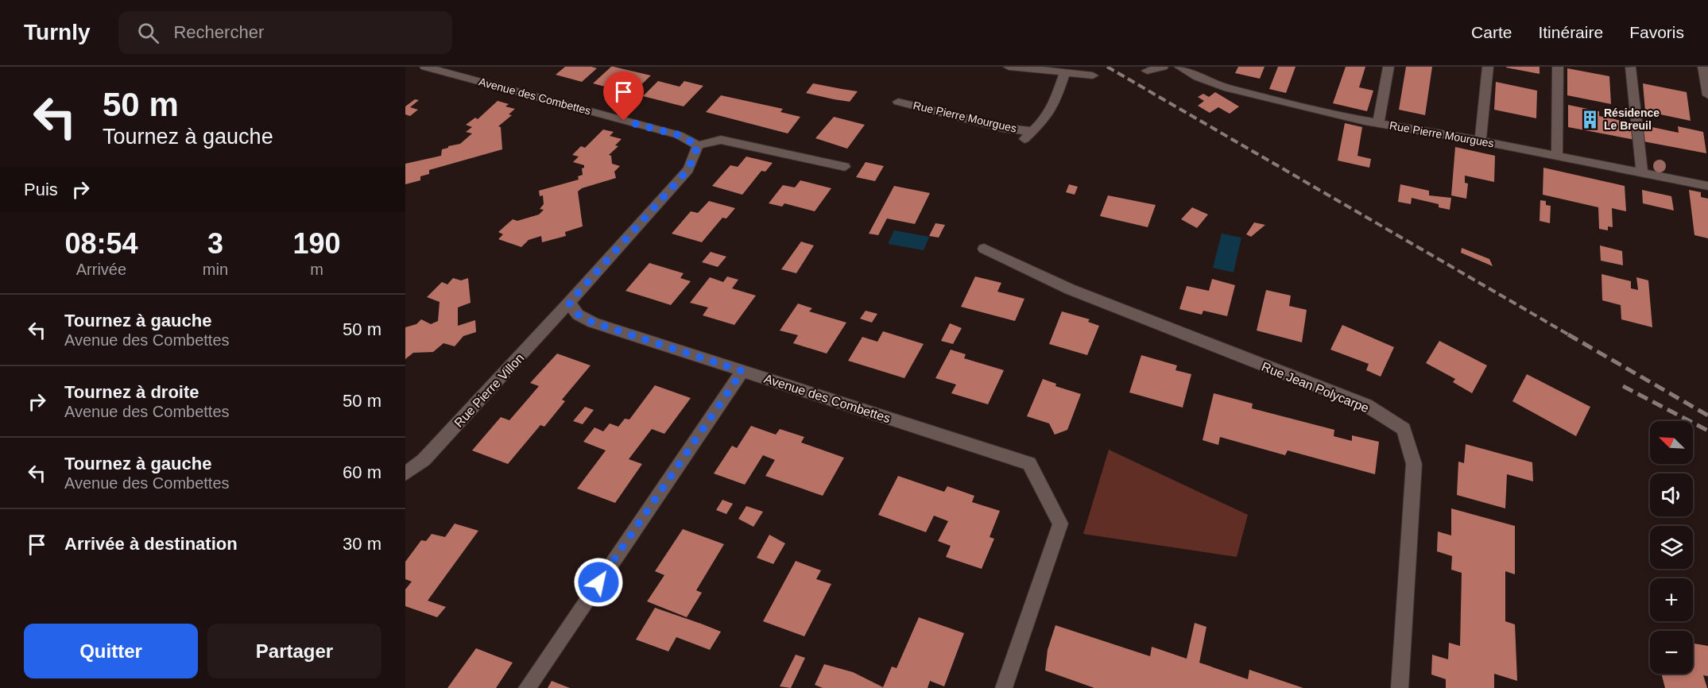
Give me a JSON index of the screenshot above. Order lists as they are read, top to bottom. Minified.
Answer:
{"streets":{"street":["Avenue des Combettes","Rue Pierre Mourgues","Rue Jean Polycarpe","Rue Pierre Villon"]},"crossings":[["Avenue des Combettes","Rue Pierre Villon"]],"places":{"building":["Résidence Le Breuil"]},"north":"top left","page":{"header":"Turnly","search":"Rechercher","nav":["Carte","Itinéraire","Favoris"],"turn":["50 m","Tournez à gauche"],"then":"Puis","eta":["08:54","Arrivée","3","min","190","m"],"list":[{"name":"Tournez à gauche","note":"Avenue des Combettes","value":"50 m"},{"name":"Tournez à droite","note":"Avenue des Combettes","value":"50 m"},{"name":"Tournez à gauche","note":"Avenue des Combettes","value":"60 m"},{"name":"Arrivée à destination","value":"30 m"}],"map_buttons":["+","−"],"buttons":["Quitter","Partager"]}}
